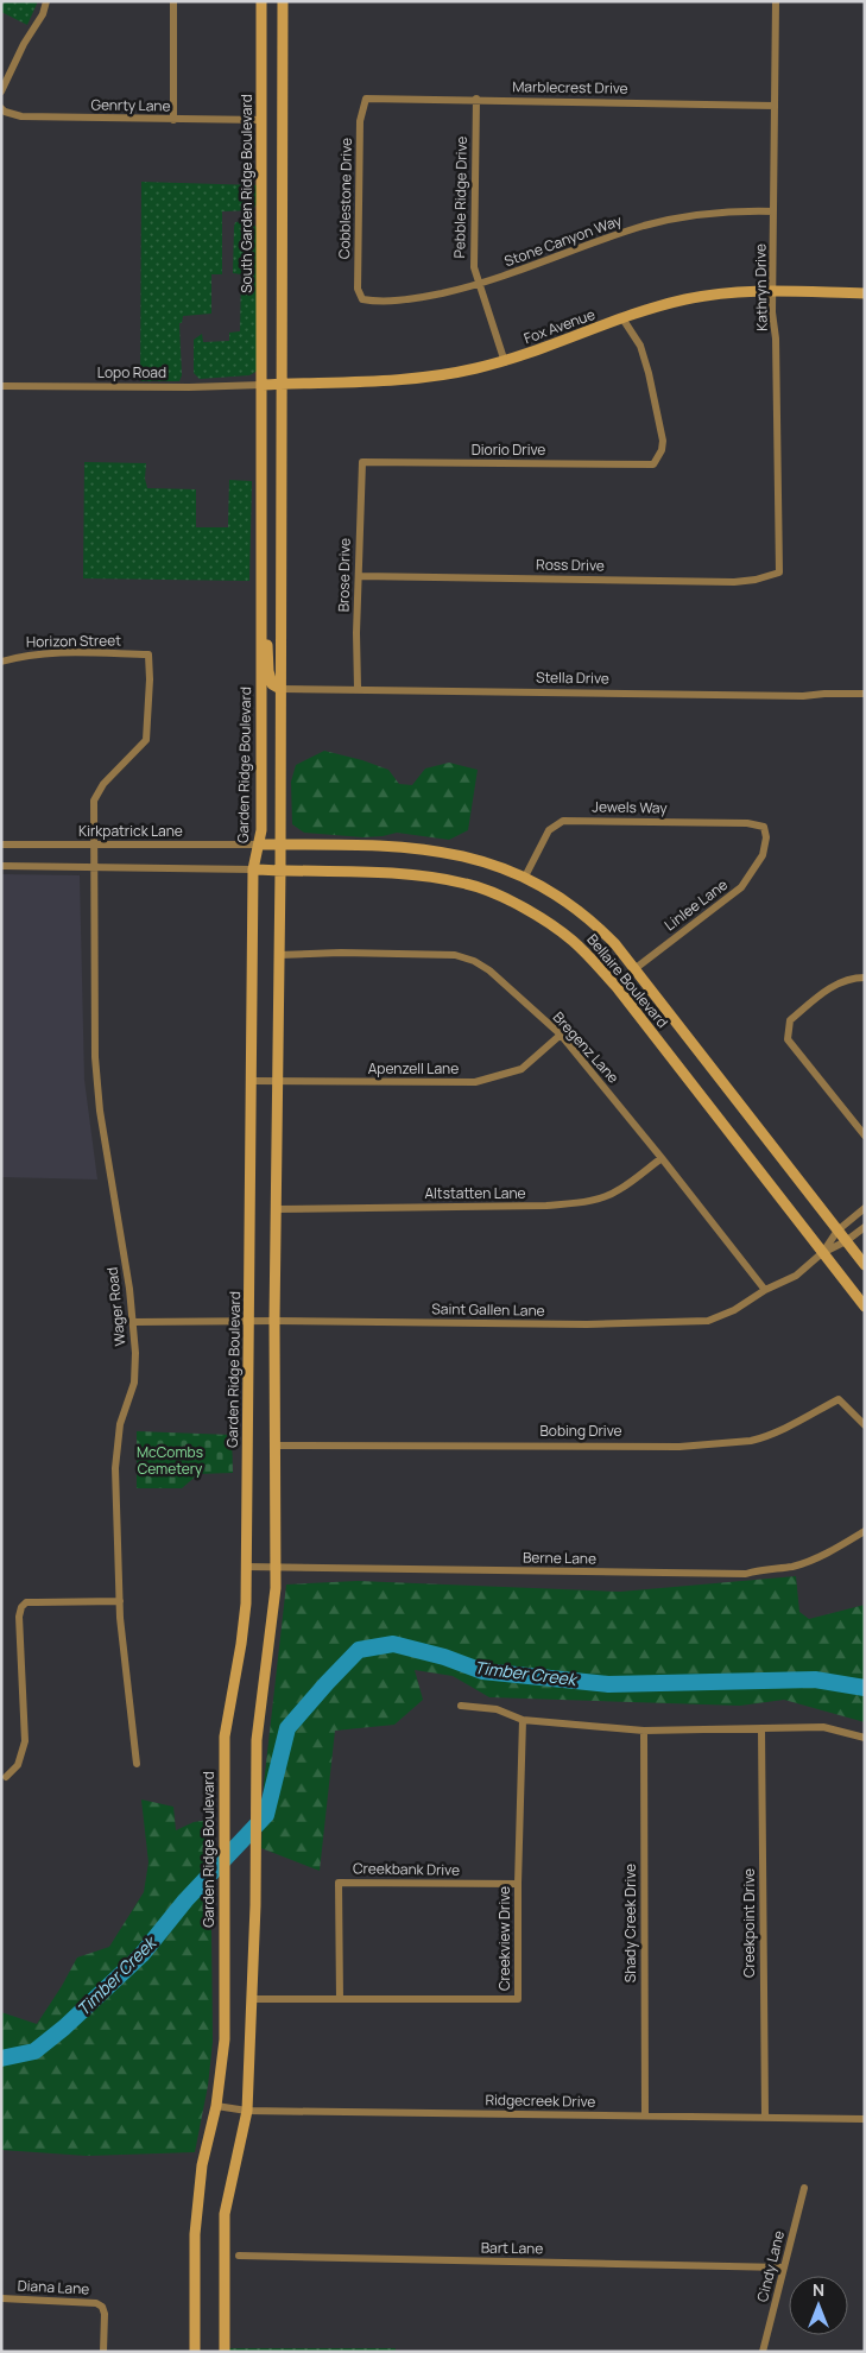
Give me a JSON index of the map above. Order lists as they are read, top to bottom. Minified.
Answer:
{"streets":{"main road":["South Garden Ridge Boulevard","Fox Avenue","Garden Ridge Boulevard","Bellaire Boulevard"],"street":["Marblecrest Drive","Genrty Lane","Pebble Ridge Drive","Cobblestone Drive","Stone Canyon Way","Kathryn Drive","Lopo Road","Diorio Drive","Ross Drive","Brose Drive","Horizon Street","Stella Drive","Jewels Way","Kirkpatrick Lane","Linlee Lane","Bregenz Lane","Apenzell Lane","Altstatten Lane","Wager Road","Saint Gallen Lane","Bobing Drive","Berne Lane","Creekbank Drive","Shady Creek Drive","Creekpoint Drive","Creekview Drive","Ridgecreek Drive","Bart Lane","Cindy Lane","Diana Lane"]},"crossings":[["Marblecrest Drive","Pebble Ridge Drive"],["Marblecrest Drive","Cobblestone Drive"],["Marblecrest Drive","Kathryn Drive"],["Genrty Lane","South Garden Ridge Boulevard"],["South Garden Ridge Boulevard","Fox Avenue"],["South Garden Ridge Boulevard","Lopo Road"],["South Garden Ridge Boulevard","Garden Ridge Boulevard"],["Pebble Ridge Drive","Stone Canyon Way"],["Pebble Ridge Drive","Fox Avenue"],["Cobblestone Drive","Stone Canyon Way"],["Stone Canyon Way","Kathryn Drive"],["Kathryn Drive","Fox Avenue"],["Kathryn Drive","Ross Drive"],["Fox Avenue","Lopo Road"],["Fox Avenue","Diorio Drive"],["Fox Avenue","Garden Ridge Boulevard"],["Lopo Road","Garden Ridge Boulevard"],["Diorio Drive","Brose Drive"],["Ross Drive","Brose Drive"],["Brose Drive","Stella Drive"],["Horizon Street","Wager Road"],["Garden Ridge Boulevard","Kirkpatrick Lane"],["Garden Ridge Boulevard","Bellaire Boulevard"],["Garden Ridge Boulevard","Apenzell Lane"],["Garden Ridge Boulevard","Saint Gallen Lane"],["Garden Ridge Boulevard","Berne Lane"],["Garden Ridge Boulevard","Ridgecreek Drive"],["Jewels Way","Linlee Lane"],["Jewels Way","Bellaire Boulevard"],["Kirkpatrick Lane","Bellaire Boulevard"],["Kirkpatrick Lane","Wager Road"],["Linlee Lane","Bellaire Boulevard"],["Bellaire Boulevard","Saint Gallen Lane"],["Bregenz Lane","Apenzell Lane"],["Bregenz Lane","Altstatten Lane"],["Bregenz Lane","Saint Gallen Lane"],["Wager Road","Saint Gallen Lane"],["Creekbank Drive","Creekview Drive"],["Shady Creek Drive","Ridgecreek Drive"],["Creekpoint Drive","Ridgecreek Drive"],["Bart Lane","Cindy Lane"]],"water":["Timber Creek"],"parks":["McCombs Cemetery"],"north":"top"}
